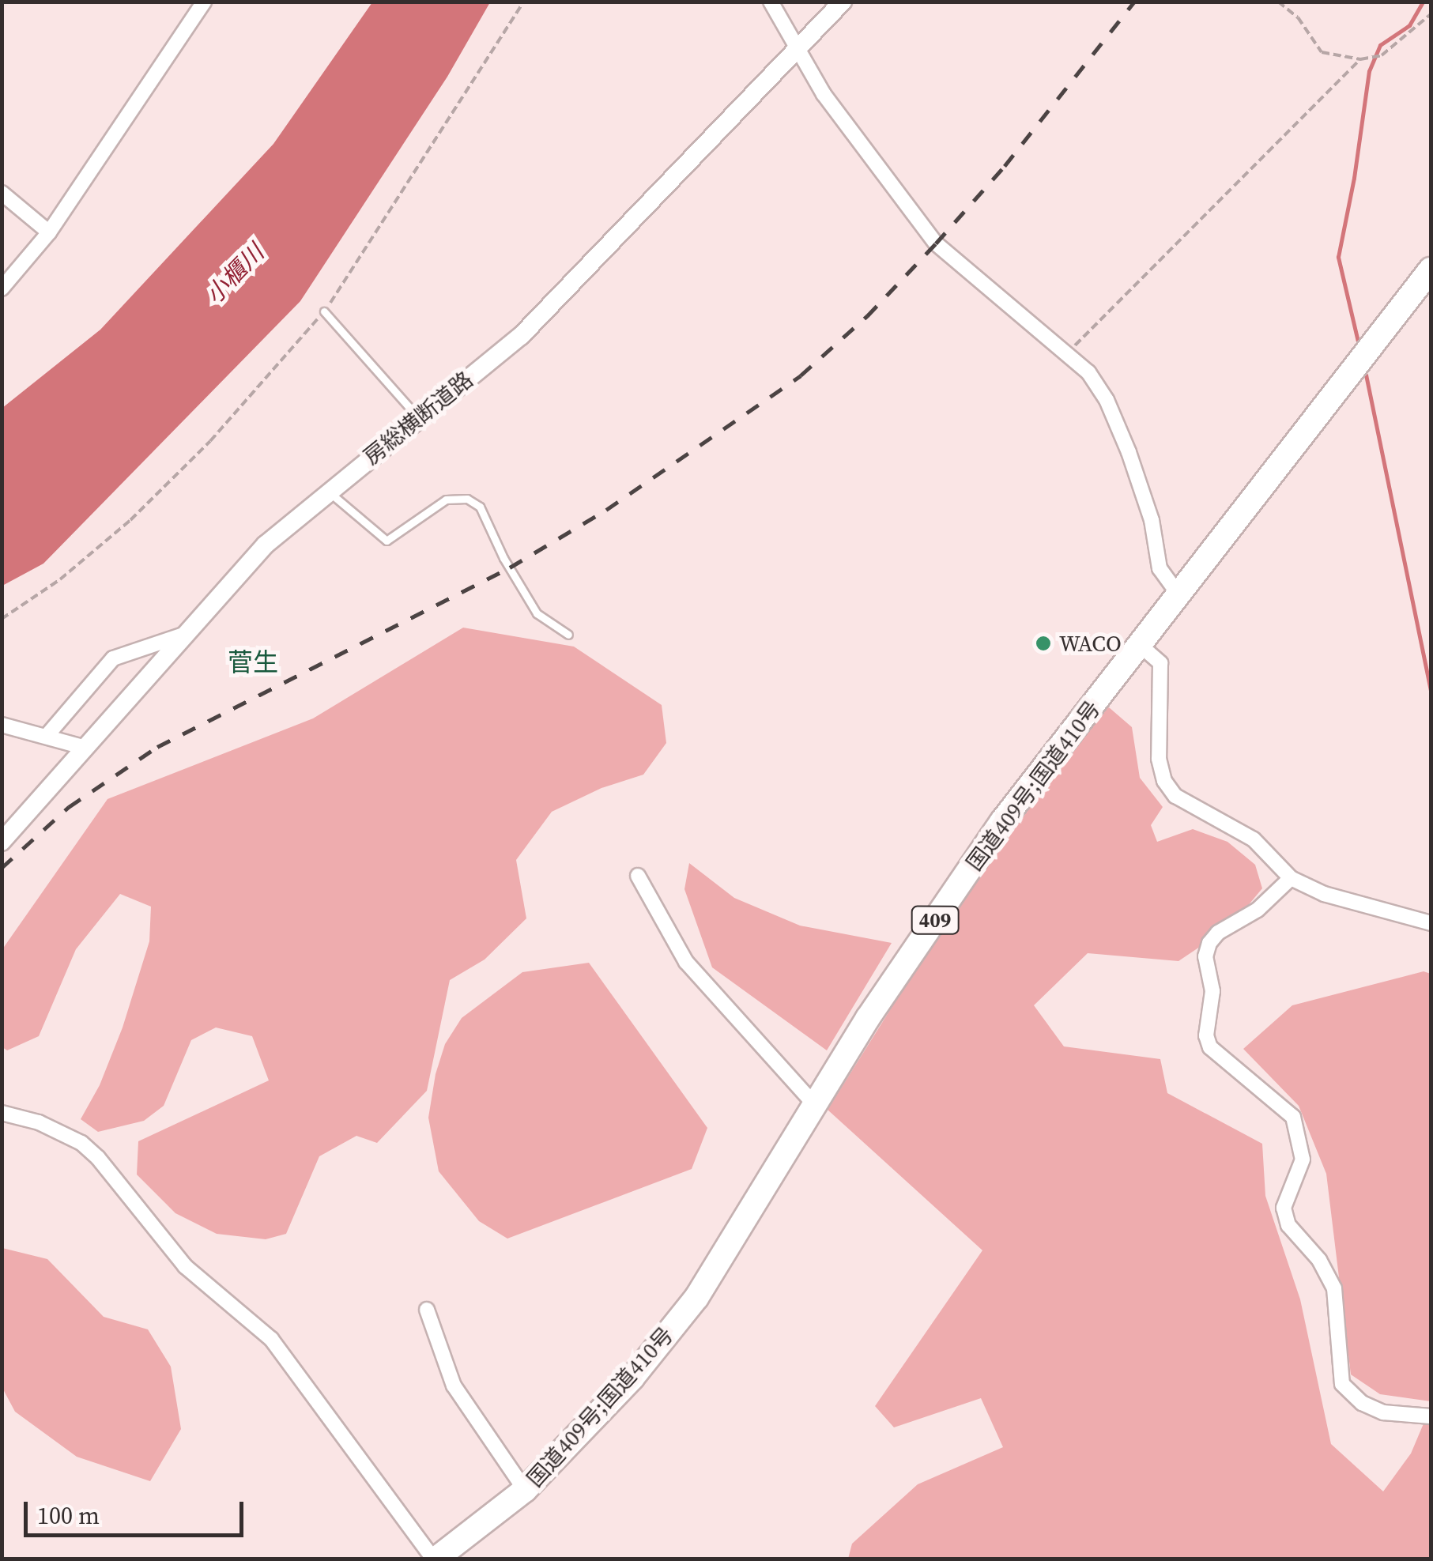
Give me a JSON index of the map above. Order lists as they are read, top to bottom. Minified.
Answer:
{"streets":{"highway":["国道409号;国道410号","409"],"street":["房総横断道路"]},"districts":["菅生"],"water":["小櫃川"],"places":["WACO"],"scale_bar":"100 m"}
